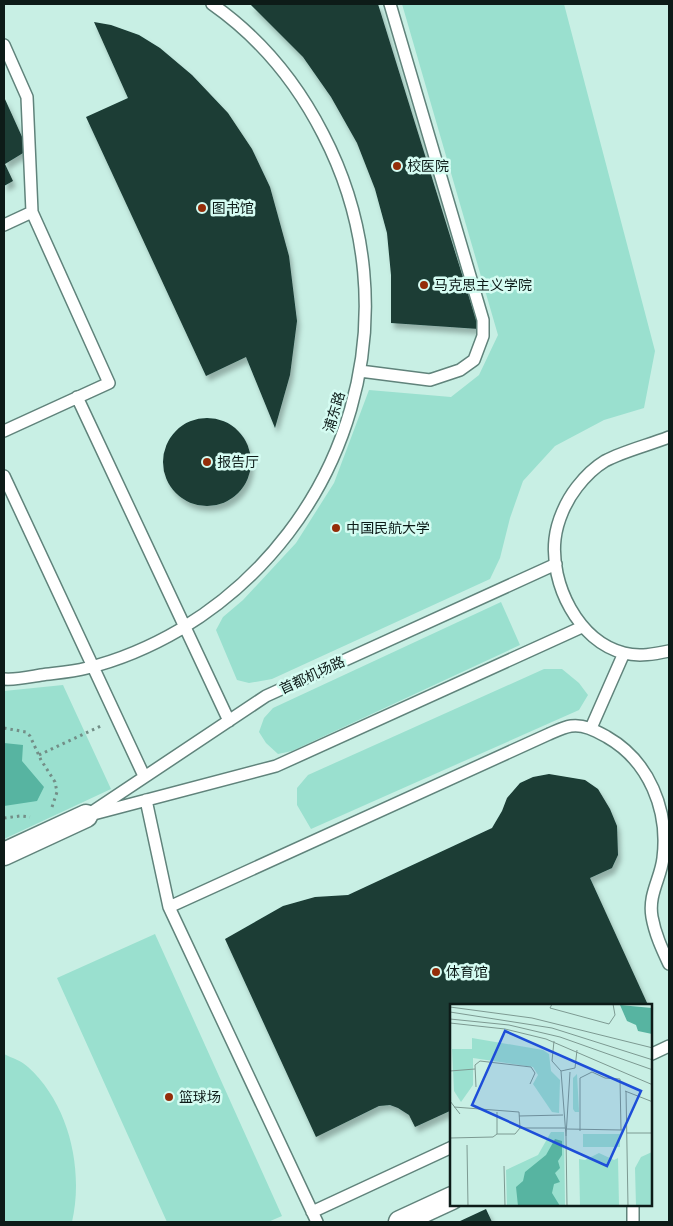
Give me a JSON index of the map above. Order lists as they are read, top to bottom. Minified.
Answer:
{"streets":{"street":["首都机场路"],"lane":["浦东路"]},"places":["校医院","图书馆","马克思主义学院","报告厅","中国民航大学","体育馆","篮球场"]}
